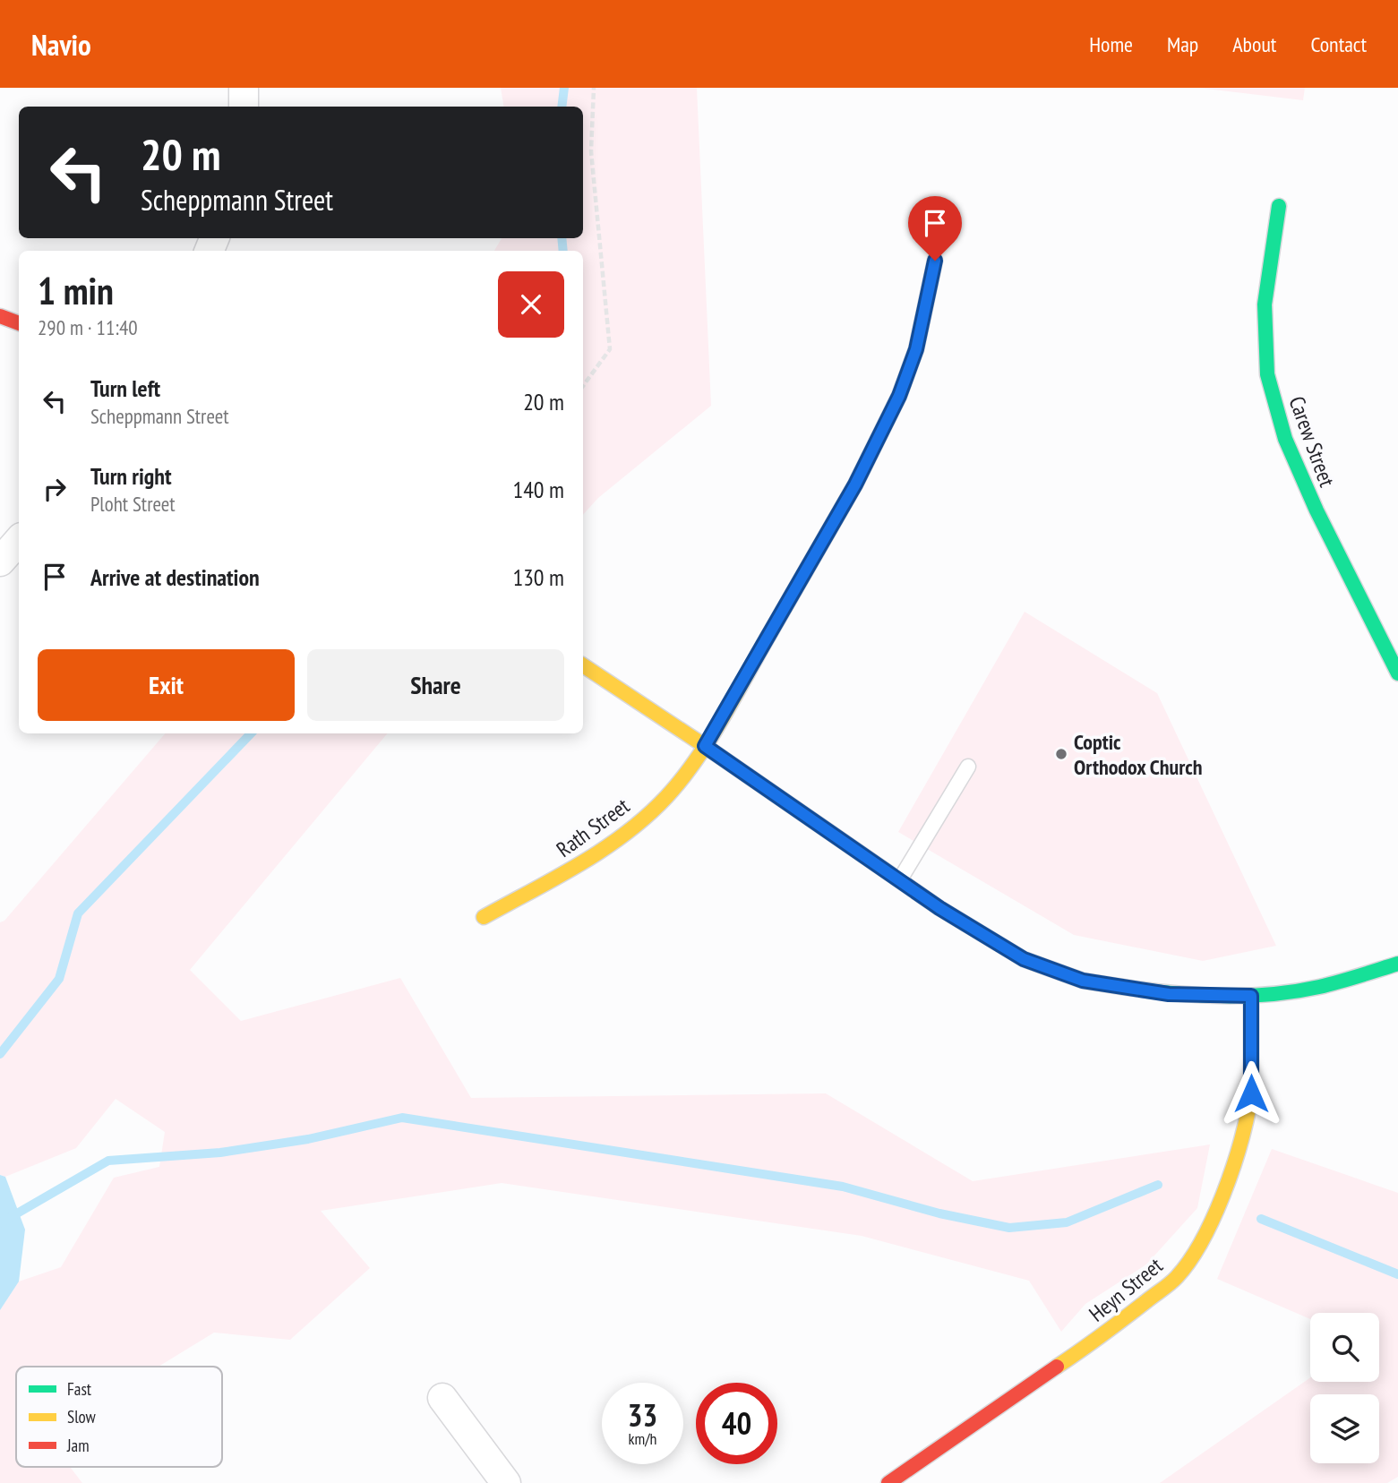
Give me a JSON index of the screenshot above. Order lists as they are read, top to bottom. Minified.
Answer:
{"streets":{"street":["Carew Street","Rath Street","Heyn Street"]},"places":["Coptic Orthodox Church"],"legend":["Fast","Slow","Jam"],"page":{"header":"Navio","nav":["Home","Map","About","Contact"],"turn":["20 m","Scheppmann Street"],"heading":["1 min","290 m · 11:40"],"list":[{"name":"Turn left","note":"Scheppmann Street","value":"20 m"},{"name":"Turn right","note":"Ploht Street","value":"140 m"},{"name":"Arrive at destination","value":"130 m"}],"buttons":["Exit","Share"],"speed":"33 km/h","limit":"40"}}
